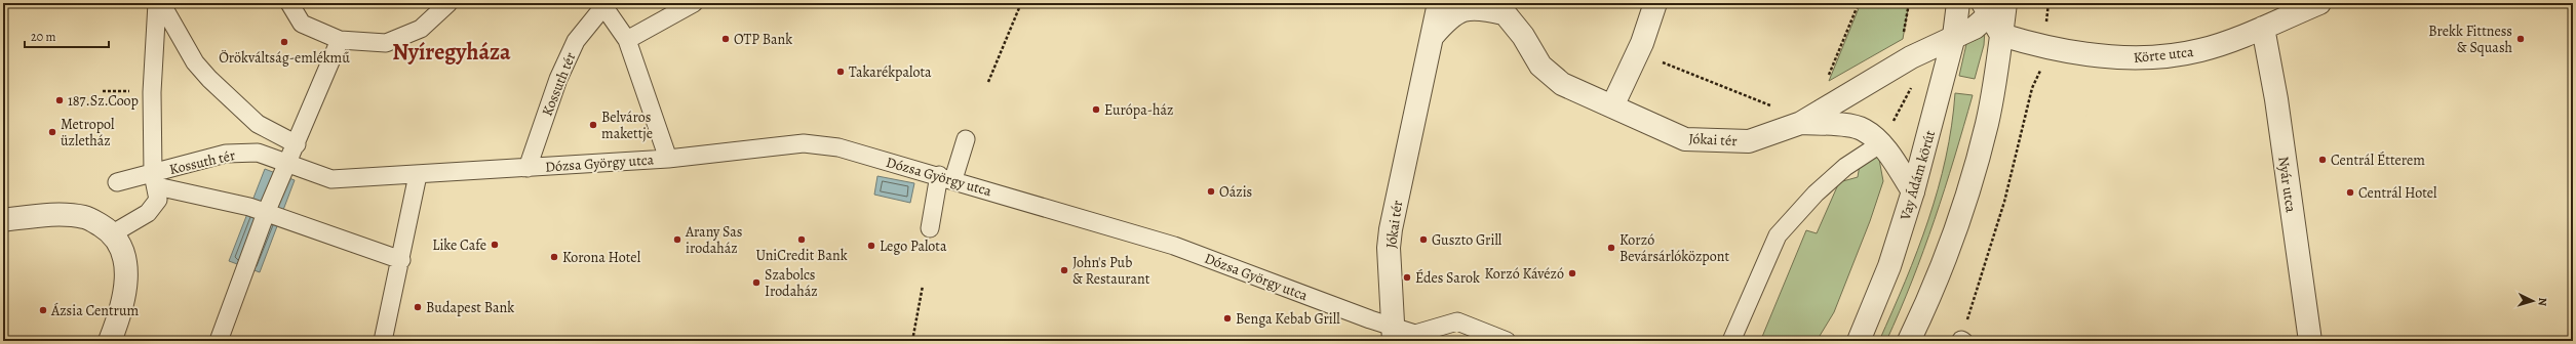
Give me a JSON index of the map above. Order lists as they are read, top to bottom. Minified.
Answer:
{"streets":{"street":["Körte utca","Kossuth tér","Jókai tér","Dózsa György utca","Vay Ádám körút","Nyár utca"]},"crossings":[["Körte utca","Nyár utca"],["Kossuth tér","Dózsa György utca"],["Jókai tér","Dózsa György utca"],["Jókai tér","Vay Ádám körút"]],"districts":["Nyíregyháza"],"places":["OTP Bank","Brekk Fittness & Squash","Örökváltság-emlékmű","Takarékpalota","187.Sz.Coop","Európa-ház","Belváros makettje","Metropol üzletház","Centrál Étterem","Oázis","Centrál Hotel","Arany Sas irodaház","UniCredit Bank","Guszto Grill","Like Cafe","Lego Palota","Korzó Bevársárlóközpont","Korona Hotel","John's Pub & Restaurant","Korzó Kávézó","Édes Sarok","Szabolcs Irodaház","Budapest Bank","Ázsia Centrum","Benga Kebab Grill"],"scale_bar":"20 m","north":"right"}
